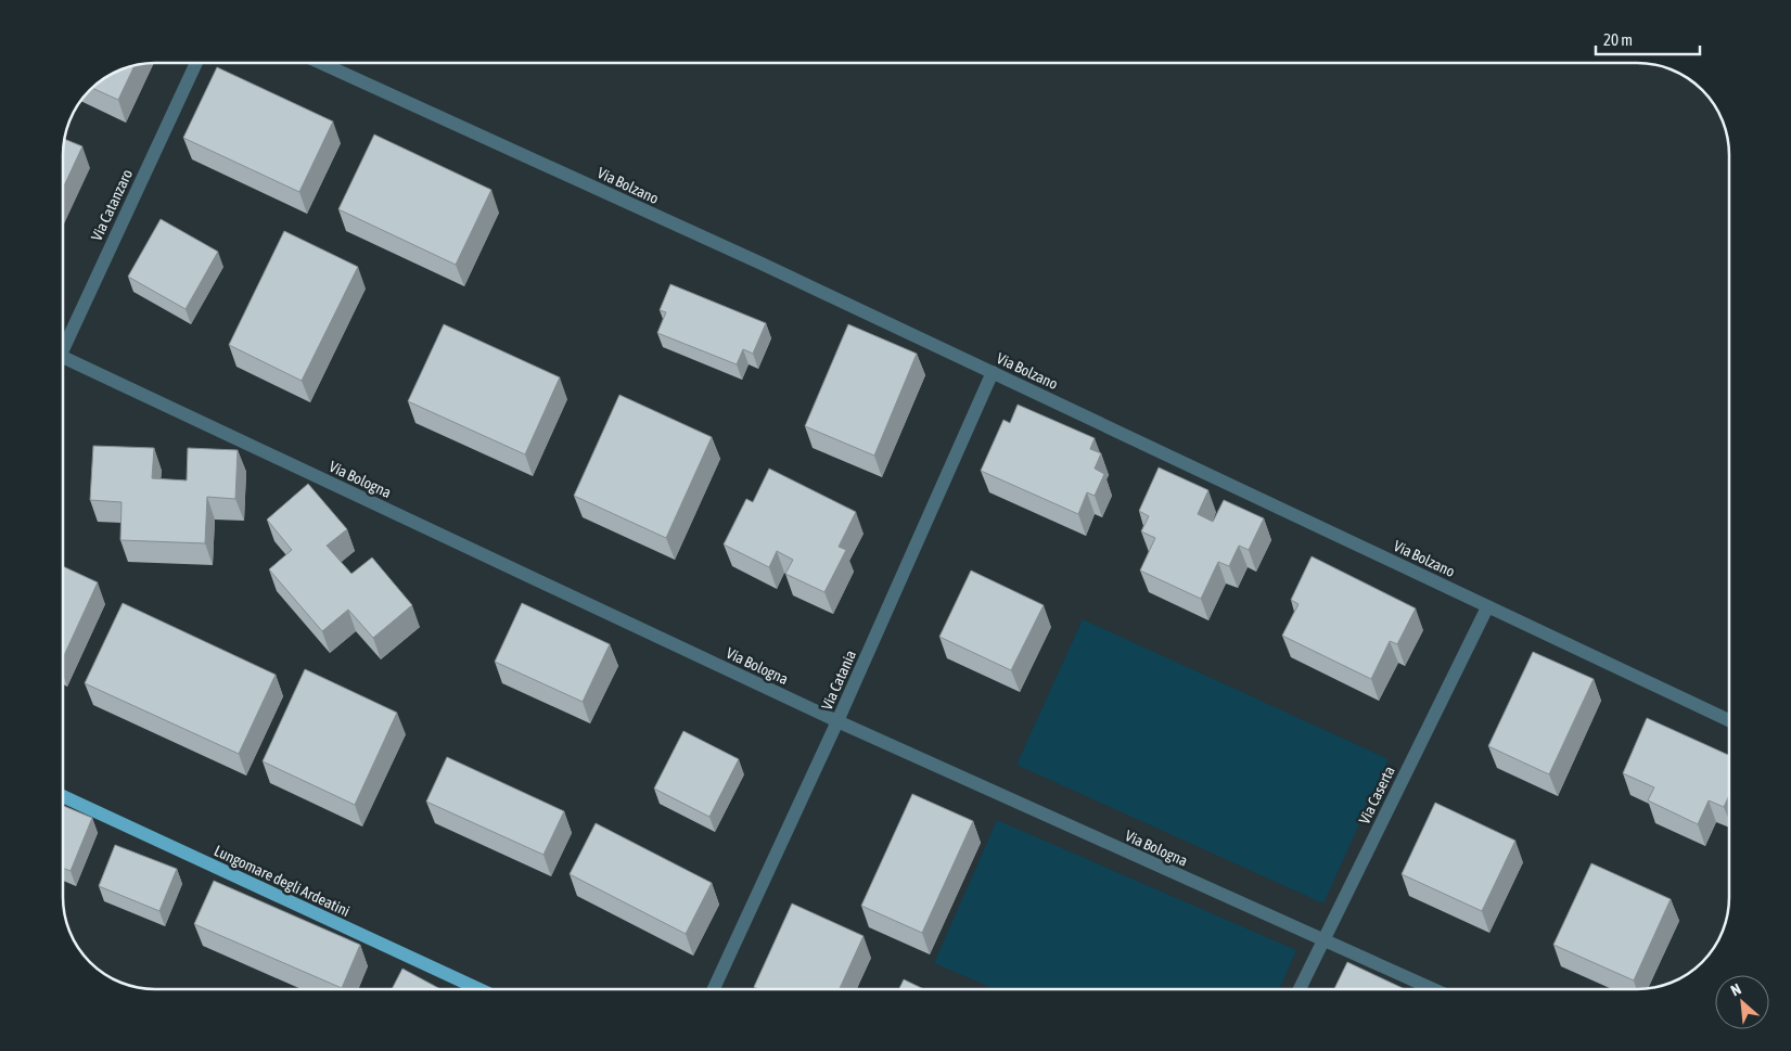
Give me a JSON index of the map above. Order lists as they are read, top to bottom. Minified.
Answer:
{"streets":{"main road":["Lungomare degli Ardeatini"],"street":["Via Bolzano","Via Catanzaro","Via Bologna","Via Catania","Via Caserta"]},"crossings":[["Via Bolzano","Via Catania"],["Via Bolzano","Via Caserta"],["Via Bologna","Via Catania"],["Via Bologna","Via Caserta"]],"scale_bar":"20 m","north":"top left"}
